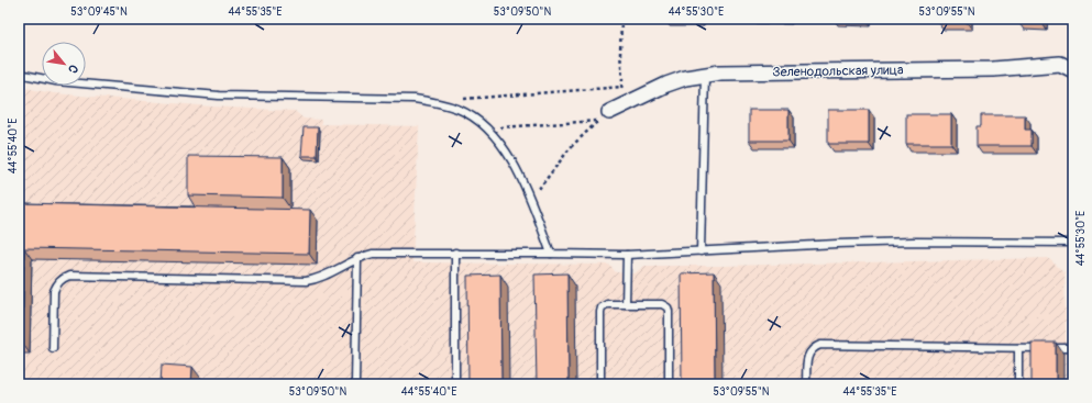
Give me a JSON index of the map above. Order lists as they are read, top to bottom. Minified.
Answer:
{"streets":{"street":["Зеленодольская улица"]},"north":"bottom right","coordinates":["53°09'45\"N","44°55'35\"E","53°09'50\"N","44°55'30\"E","53°09'55\"N","44°55'40\"E"]}
